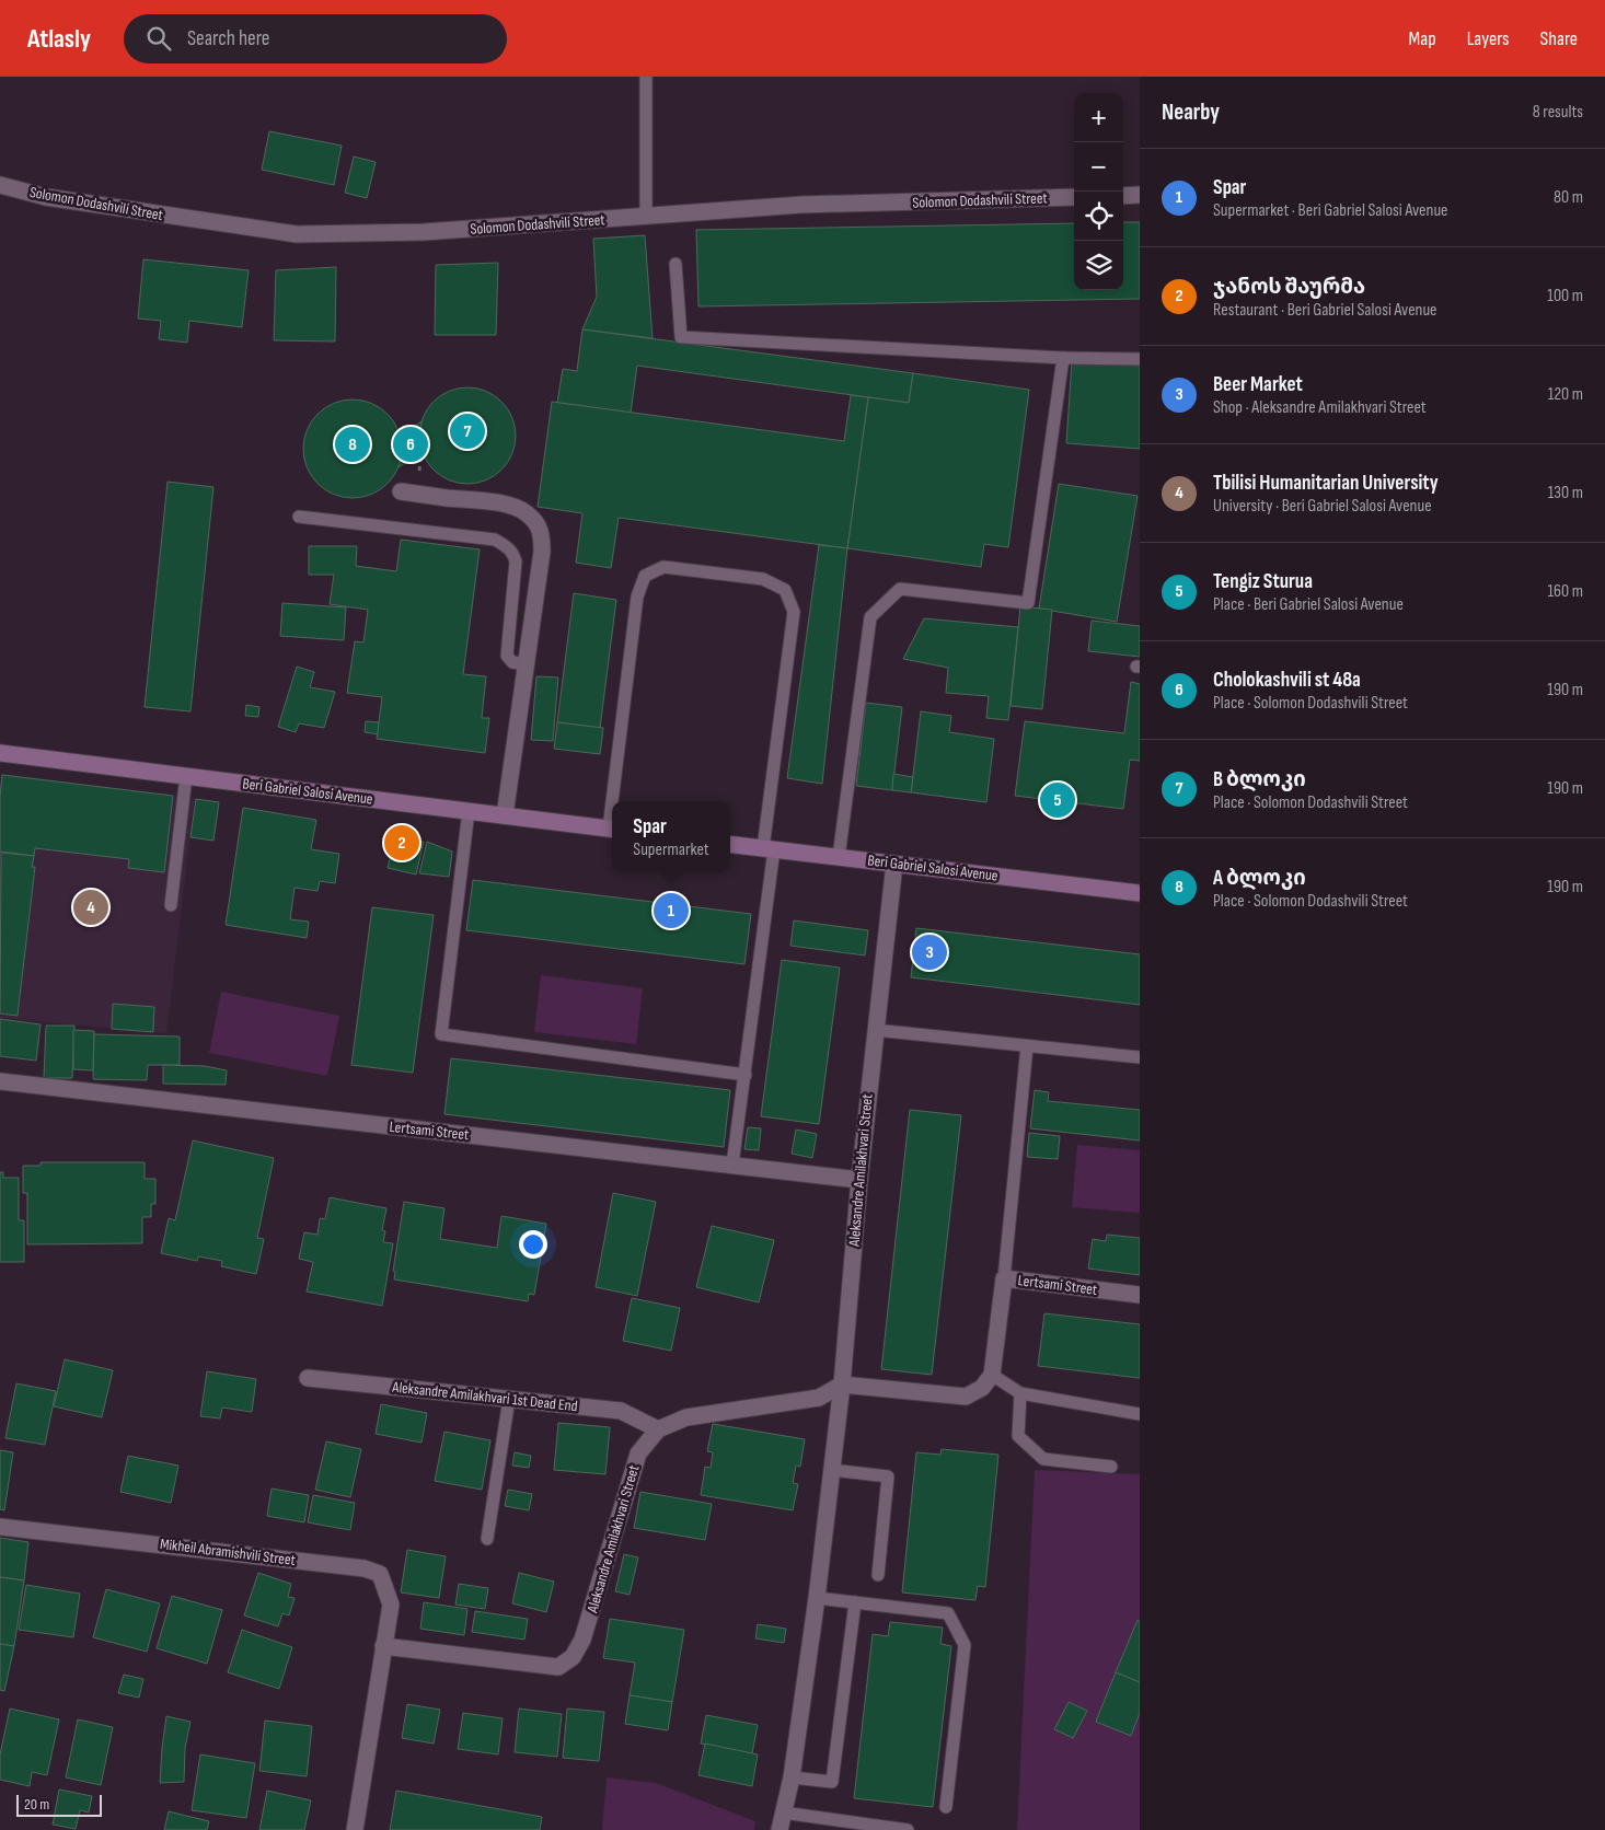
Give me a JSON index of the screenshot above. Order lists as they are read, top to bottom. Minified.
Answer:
{"streets":{"main road":["Beri Gabriel Salosi Avenue"],"street":["Solomon Dodashvili Street","Lertsami Street","Aleksandre Amilakhvari Street","Aleksandre Amilakhvari 1st Dead End","Mikheil Abramishvili Street"]},"crossings":[["Beri Gabriel Salosi Avenue","Aleksandre Amilakhvari Street"],["Lertsami Street","Aleksandre Amilakhvari Street"],["Aleksandre Amilakhvari Street","Aleksandre Amilakhvari 1st Dead End"],["Aleksandre Amilakhvari Street","Mikheil Abramishvili Street"]],"scale_bar":"20 m","page":{"header":"Atlasly","search":"Search here","nav":["Map","Layers","Share"],"heading":["Nearby","8 results"],"map_buttons":["+","−"],"list":[{"mark":"1","name":"Spar","note":"Supermarket · Beri Gabriel Salosi Avenue","value":"80 m"},{"mark":"2","name":"ჯანოს შაურმა","note":"Restaurant · Beri Gabriel Salosi Avenue","value":"100 m"},{"mark":"3","name":"Beer Market","note":"Shop · Aleksandre Amilakhvari Street","value":"120 m"},{"mark":"4","name":"Tbilisi Humanitarian University","note":"University · Beri Gabriel Salosi Avenue","value":"130 m"},{"mark":"5","name":"Tengiz Sturua","note":"Place · Beri Gabriel Salosi Avenue","value":"160 m"},{"mark":"6","name":"Cholokashvili st 48a","note":"Place · Solomon Dodashvili Street","value":"190 m"},{"mark":"7","name":"B ბლოკი","note":"Place · Solomon Dodashvili Street","value":"190 m"},{"mark":"8","name":"A ბლოკი","note":"Place · Solomon Dodashvili Street","value":"190 m"}],"pins":["7","6","8","5","2","4","1","3"],"popup":["Spar","Supermarket"],"scale":"20 m"}}
